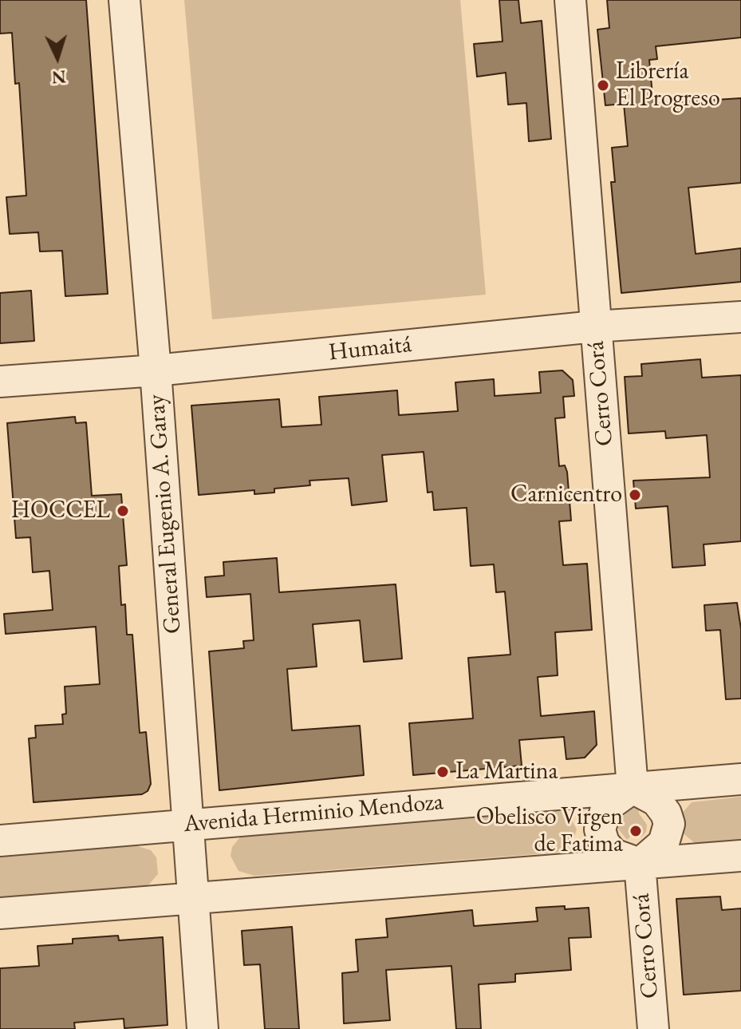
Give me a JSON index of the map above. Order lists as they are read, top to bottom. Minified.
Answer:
{"streets":{"street":["Humaitá","Cerro Corá","General Eugenio A. Garay","Avenida Herminio Mendoza"]},"crossings":[["Humaitá","Cerro Corá"],["Humaitá","General Eugenio A. Garay"],["Cerro Corá","Avenida Herminio Mendoza"],["General Eugenio A. Garay","Avenida Herminio Mendoza"]],"places":["Librería El Progreso","Carnicentro","HOCCEL","La Martina","Obelisco Virgen de Fatima"],"north":"bottom"}
